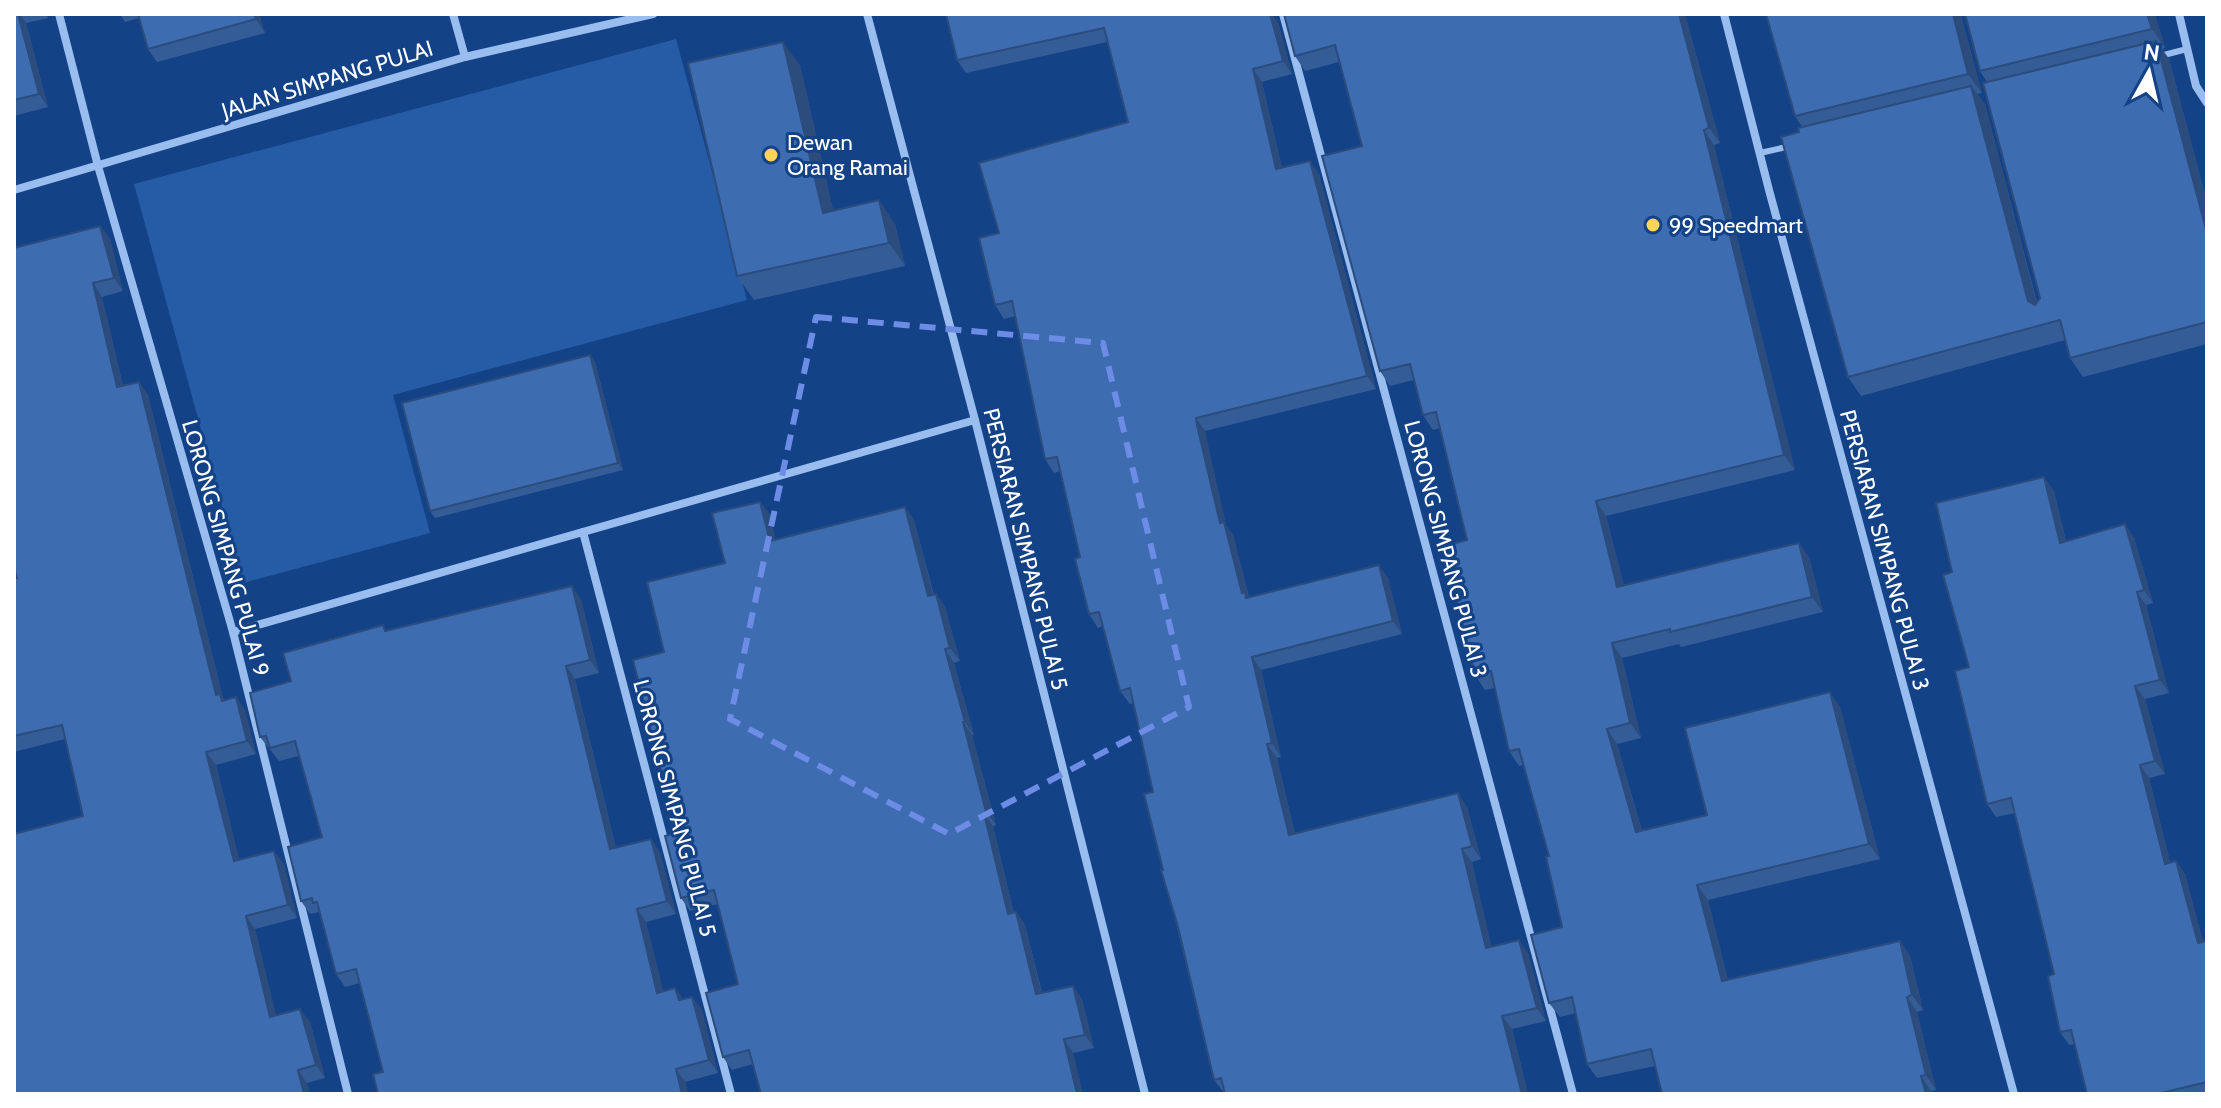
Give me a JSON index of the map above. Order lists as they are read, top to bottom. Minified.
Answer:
{"streets":{"street":["JALAN SIMPANG PULAI","LORONG SIMPANG PULAI 9","PERSIARAN SIMPANG PULAI 5","LORONG SIMPANG PULAI 3","PERSIARAN SIMPANG PULAI 3","LORONG SIMPANG PULAI 5"]},"crossings":[["JALAN SIMPANG PULAI","LORONG SIMPANG PULAI 9"]],"places":["Dewan Orang Ramai","99 Speedmart"],"north":"top"}
